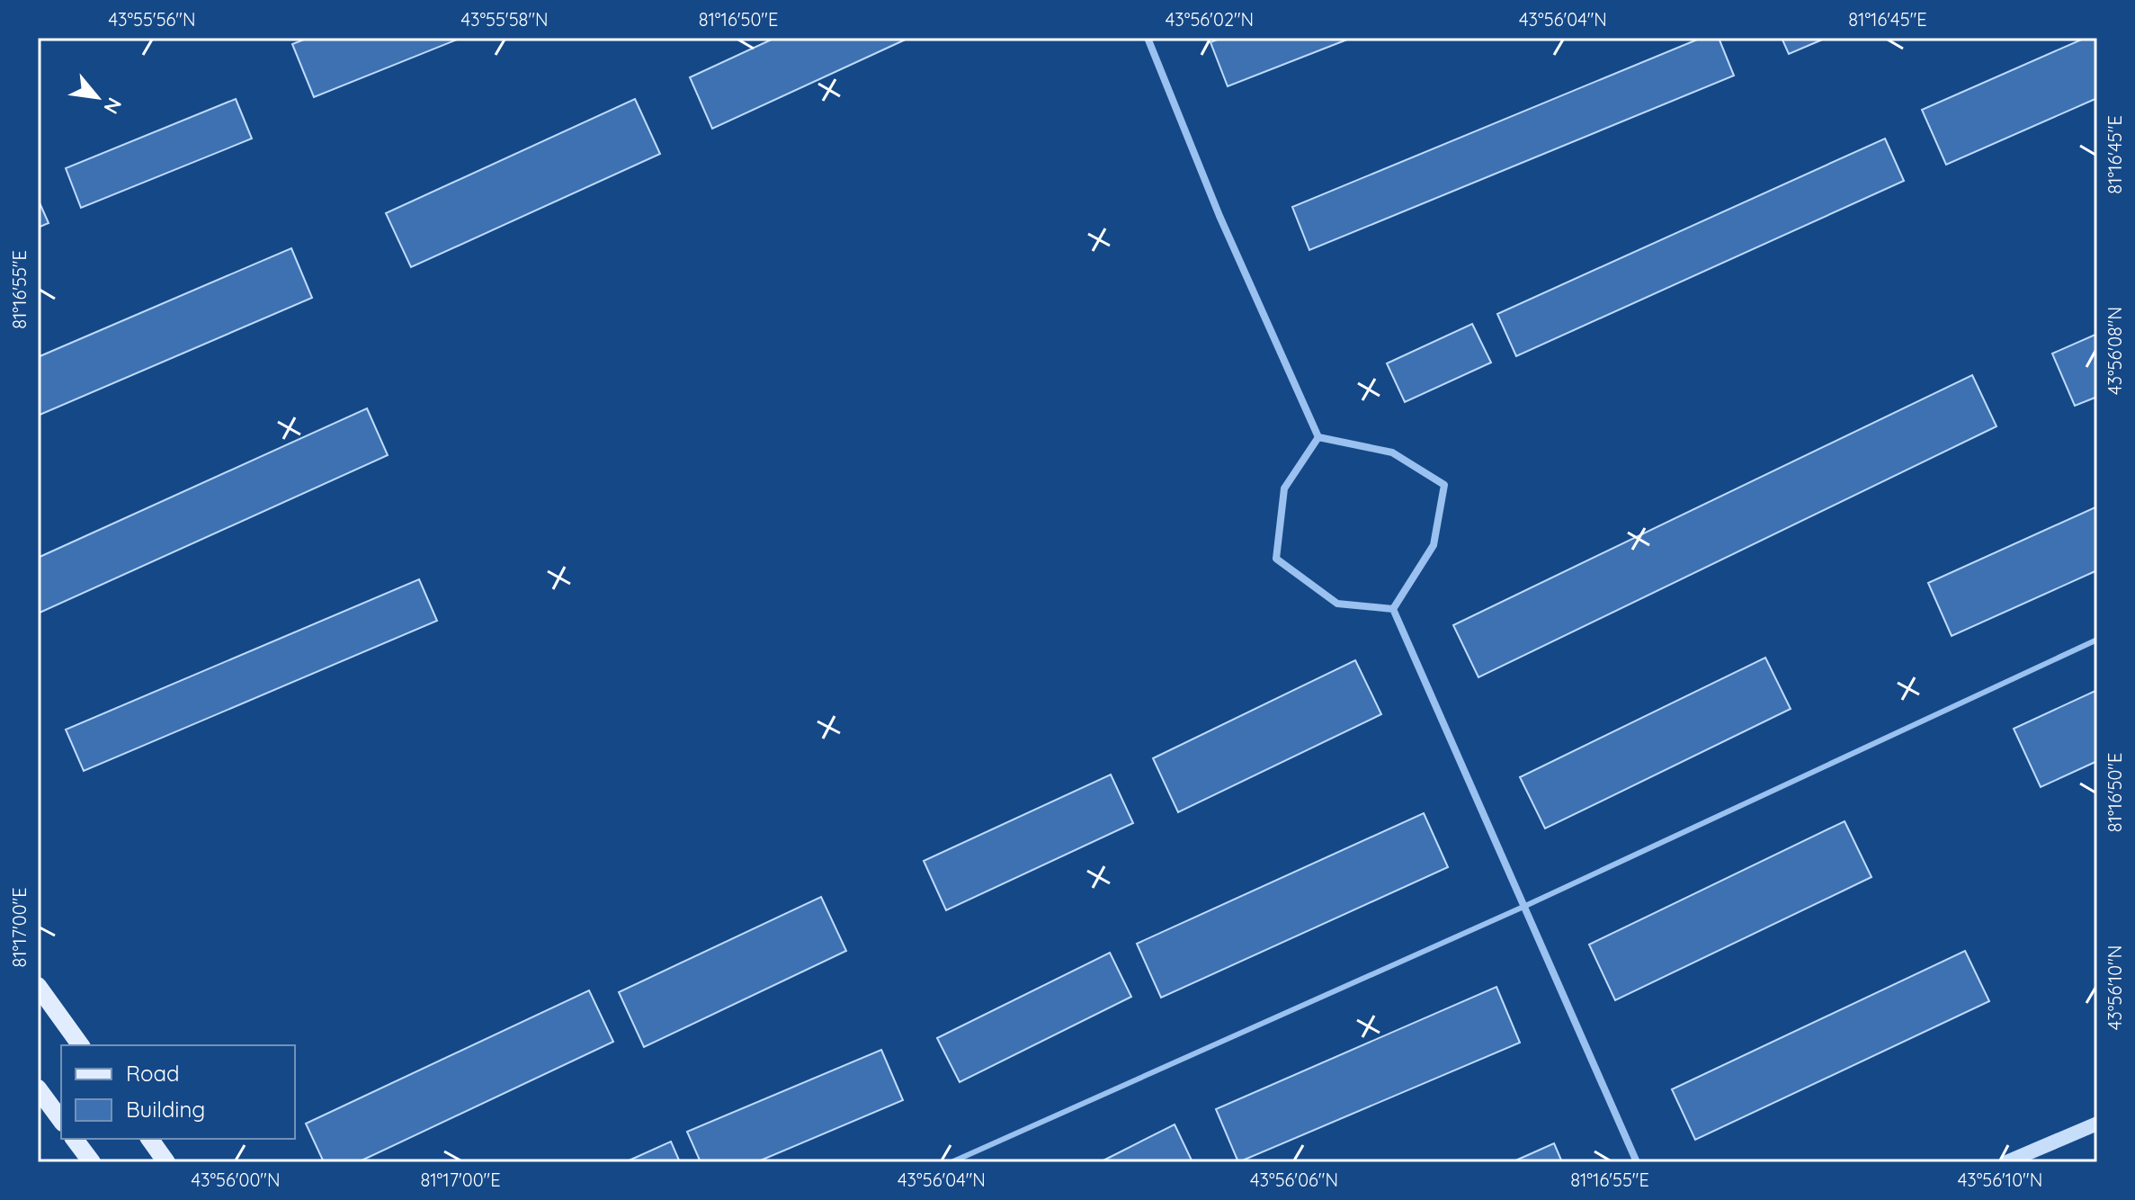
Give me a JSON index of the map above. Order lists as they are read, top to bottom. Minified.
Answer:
{"legend":["Road","Building"],"north":"bottom right","coordinates":["43°55'56\"N","43°55'58\"N","81°16'50\"E","43°56'02\"N","43°56'04\"N","81°16'45\"E","81°16'55\"E","43°56'08\"N","81°17'00\"E","43°56'10\"N","43°56'00\"N","43°56'06\"N"]}
